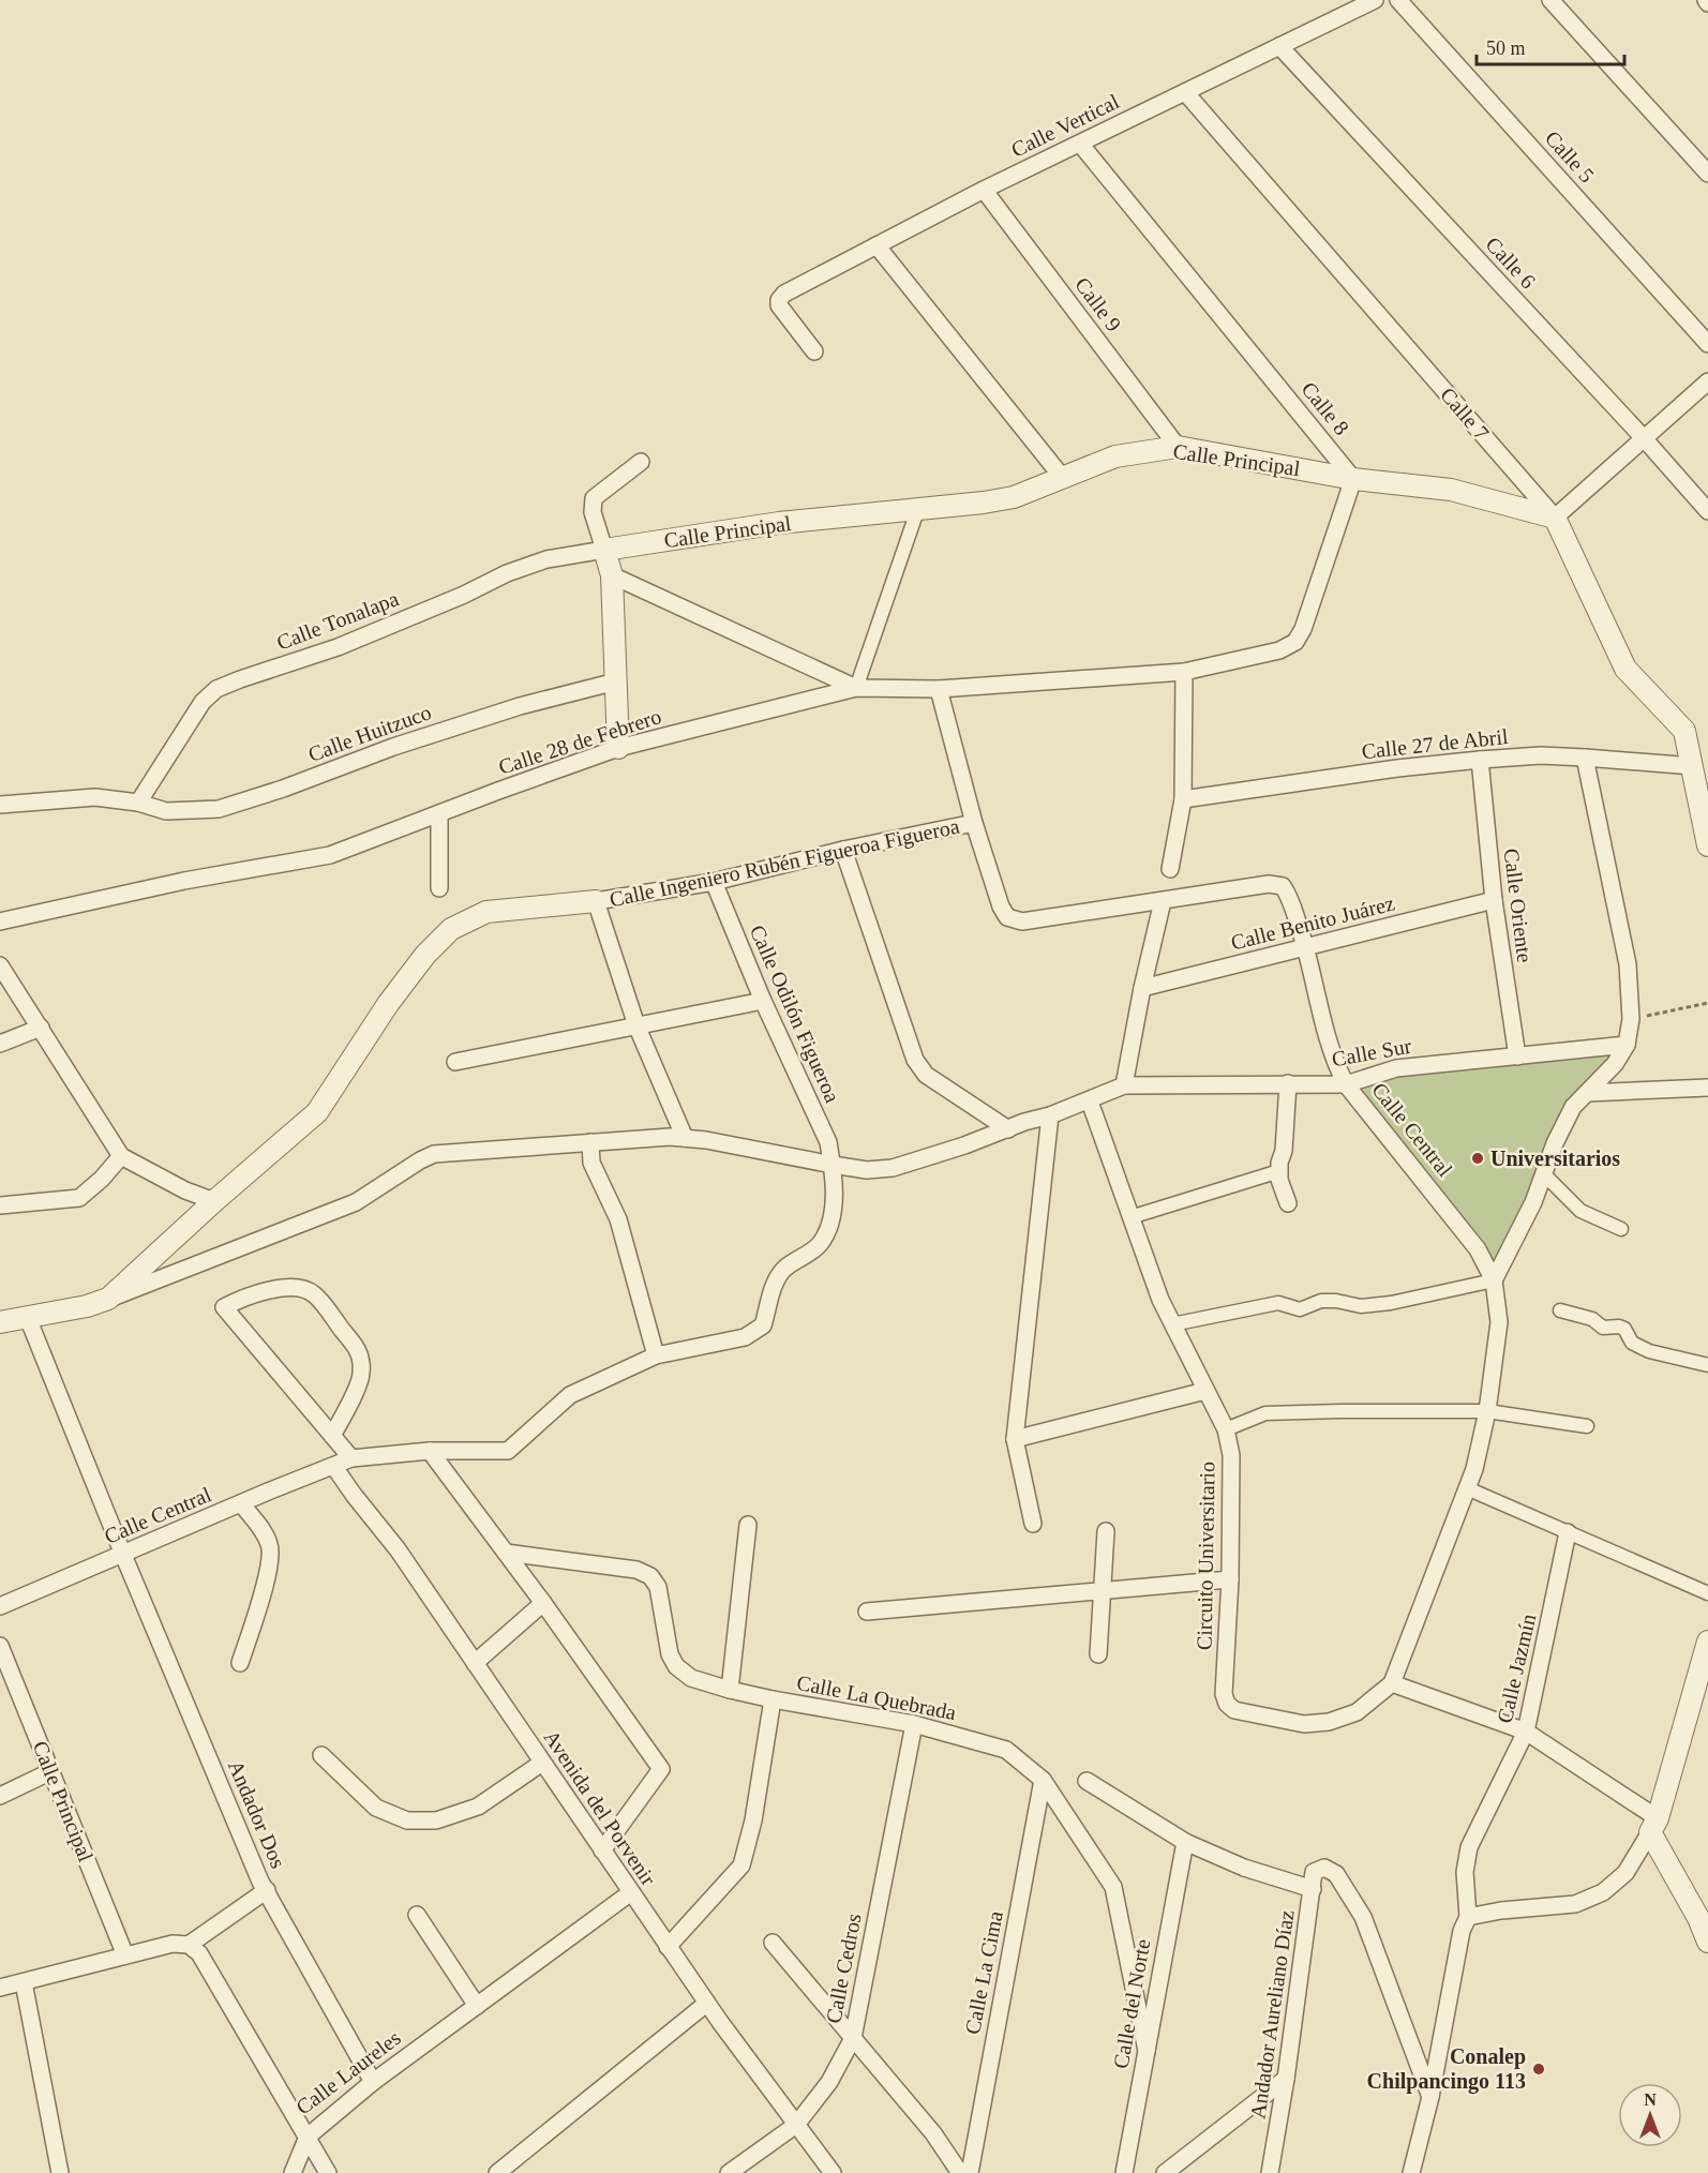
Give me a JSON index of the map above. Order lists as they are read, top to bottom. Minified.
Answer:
{"streets":{"street":["Calle Vertical","Calle 5","Calle 6","Calle 9","Calle 8","Calle 7","Calle Principal","Calle Tonalapa","Calle Huitzuco","Calle 28 de Febrero","Calle 27 de Abril","Calle Ingeniero Rubén Figueroa Figueroa","Calle Oriente","Calle Benito Juárez","Calle Odilón Figueroa","Calle Sur","Calle Central","Circuito Universitario","Calle Jazmín","Calle La Quebrada","Avenida del Porvenir","Andador Dos","Calle Cedros","Calle La Cima","Calle del Norte","Andador Aureliano Díaz","Calle Laureles"]},"crossings":[["Calle Vertical","Calle 6"],["Calle Vertical","Calle 9"],["Calle Vertical","Calle 8"],["Calle Vertical","Calle 7"],["Calle 9","Calle Principal"],["Calle 8","Calle Principal"],["Calle 7","Calle Principal"],["Calle 7","Calle 27 de Abril"],["Calle Principal","Calle Tonalapa"],["Calle Tonalapa","Calle Huitzuco"],["Calle 27 de Abril","Calle Oriente"],["Calle Ingeniero Rubén Figueroa Figueroa","Calle Odilón Figueroa"],["Calle Oriente","Calle Benito Juárez"],["Calle Oriente","Calle Sur"],["Calle Benito Juárez","Calle Central"],["Calle Odilón Figueroa","Calle Central"],["Calle Sur","Calle Central"],["Calle Central","Avenida del Porvenir"],["Calle Central","Andador Dos"],["Calle La Quebrada","Calle Cedros"],["Calle La Quebrada","Calle La Cima"],["Calle La Quebrada","Calle del Norte"],["Avenida del Porvenir","Calle Cedros"],["Avenida del Porvenir","Calle Laureles"],["Andador Dos","Calle Laureles"]],"places":["Universitarios","Conalep Chilpancingo 113"],"scale_bar":"50 m","north":"top"}
